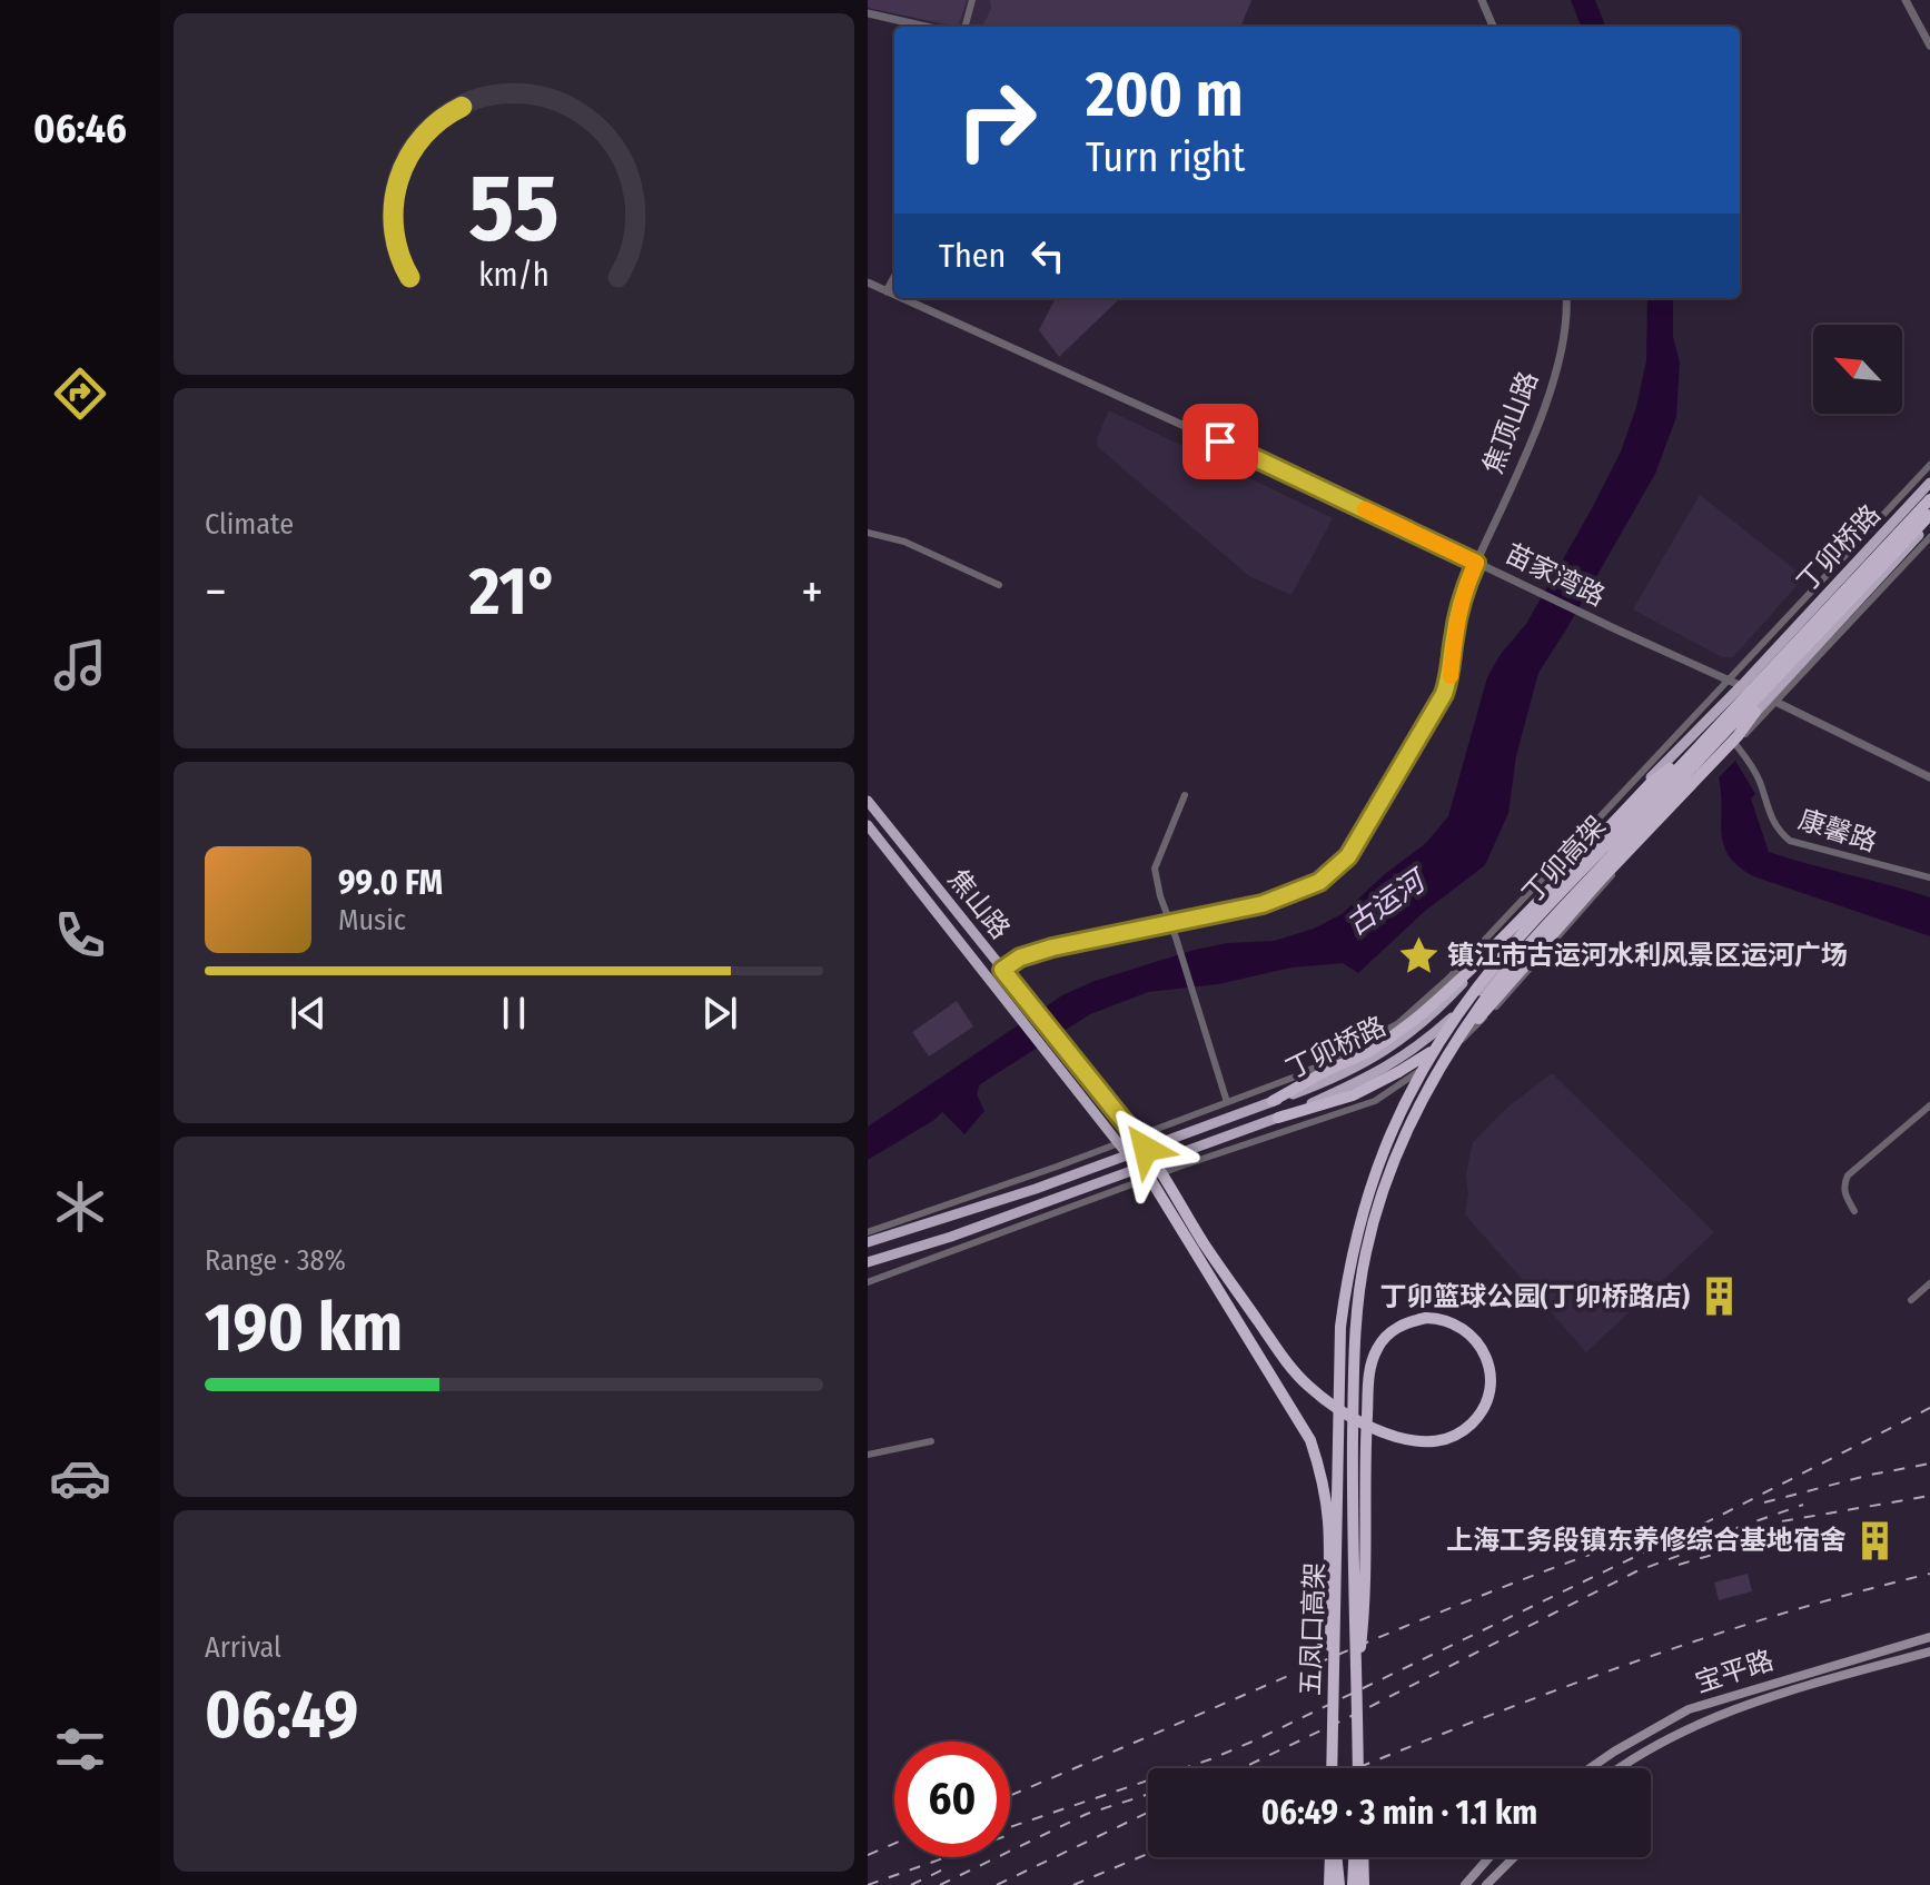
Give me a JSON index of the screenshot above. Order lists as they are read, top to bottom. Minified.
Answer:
{"streets":{"highway":["丁卯高架","五凤口高架"],"main road":["丁卯桥路","焦山路","宝平路"],"street":["焦顶山路","苗家湾路","康馨路"]},"crossings":[["焦顶山路","苗家湾路"],["丁卯桥路","苗家湾路"],["丁卯桥路","焦山路"],["丁卯高架","五凤口高架"]],"water":["古运河"],"places":{"place":["镇江市古运河水利风景区运河广场"],"building":["丁卯篮球公园(丁卯桥路店)","上海工务段镇东养修综合基地宿舍"]},"north":"top left","page":{"tabs":"06:46","turn":["200 m","Turn right"],"then":"Then","tile":["Climate",["Range · 38%","190 km"],["Arrival","06:49"]],"heat":["−","21°","+"],"song":["99.0 FM","Music"],"limit":"60","trip":"06:49 · 3 min · 1.1 km","gauge":["55","km/h"]}}
